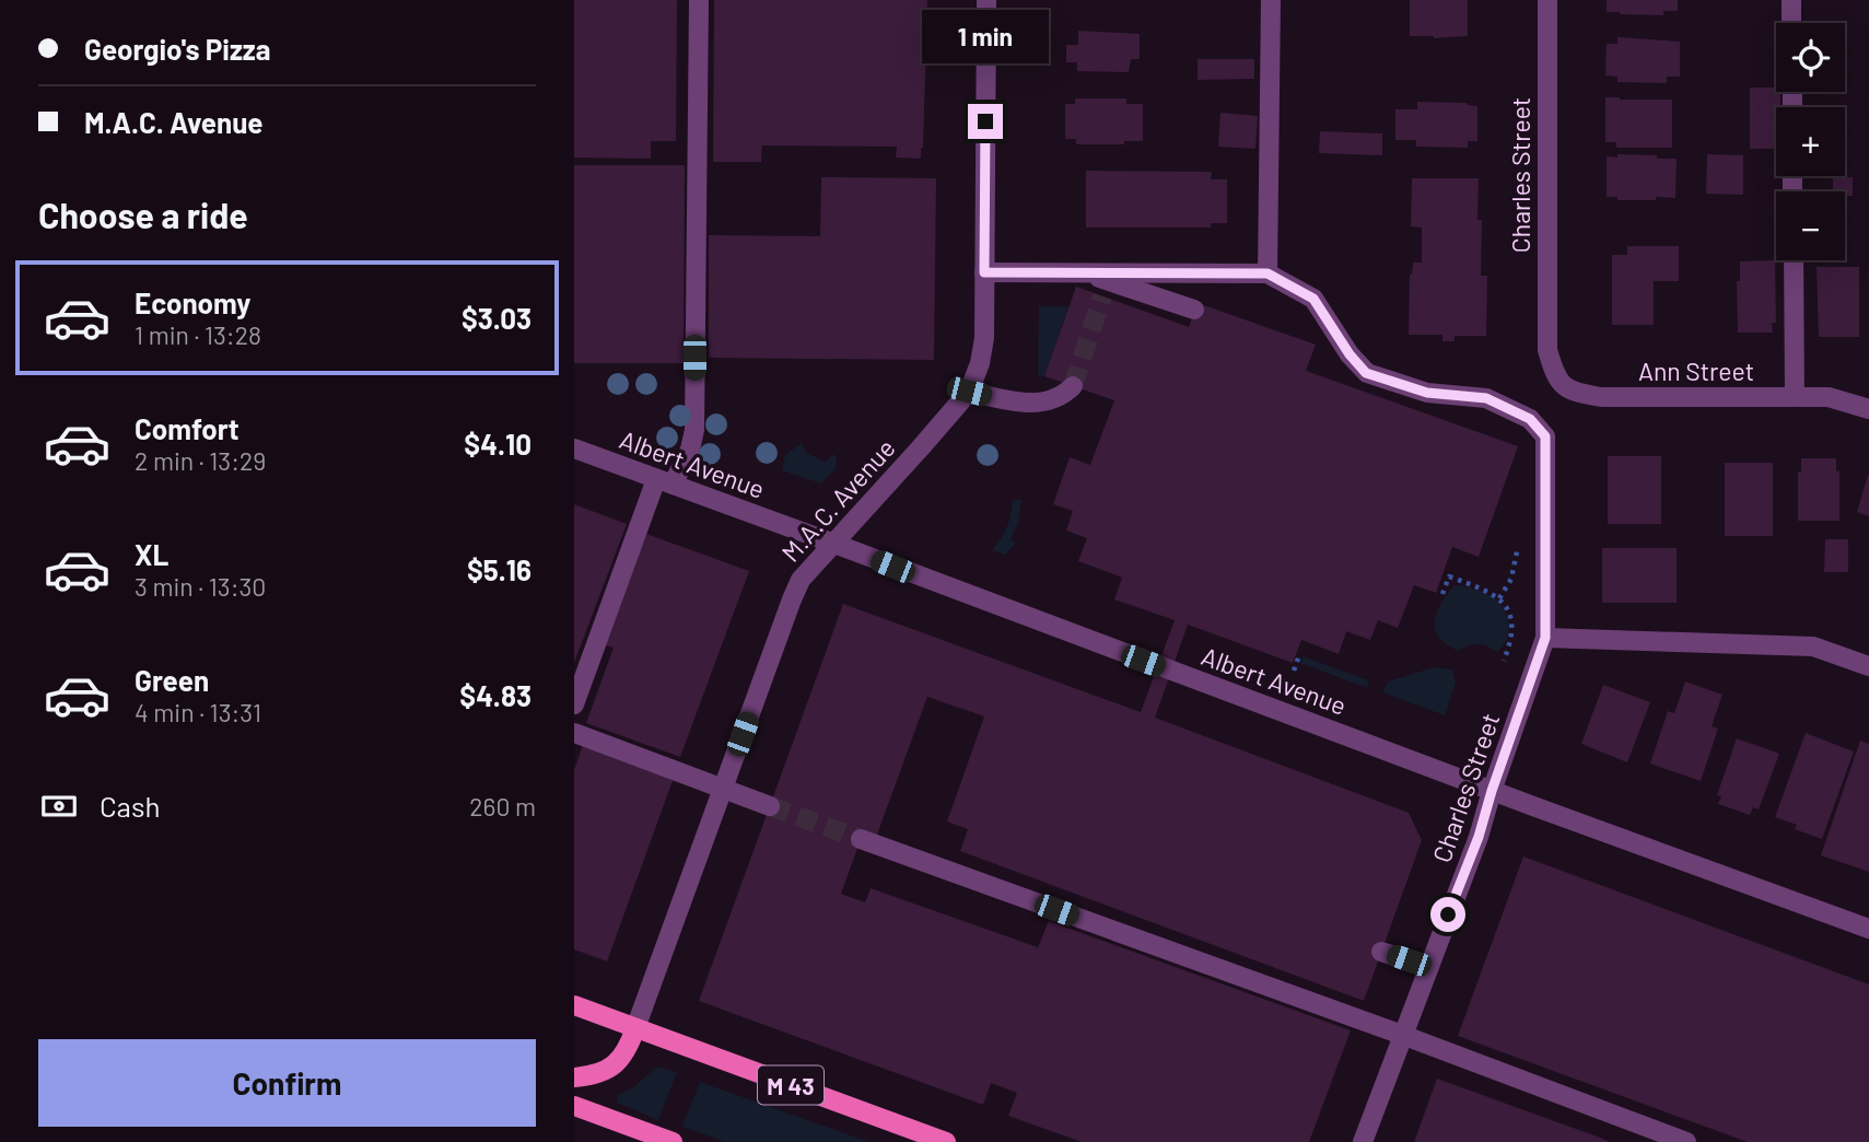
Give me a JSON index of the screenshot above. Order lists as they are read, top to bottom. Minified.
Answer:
{"streets":{"main road":["M 43"],"street":["Charles Street","Ann Street","Albert Avenue","M.A.C. Avenue"]},"crossings":[["Charles Street","Ann Street"],["Charles Street","Albert Avenue"],["Albert Avenue","M.A.C. Avenue"],["M.A.C. Avenue","M 43"]],"page":{"banner":["Georgio's Pizza","M.A.C. Avenue"],"bubble":"1 min","map_buttons":["+","−"],"heading":"Choose a ride","list":[{"name":"Economy","note":"1 min · 13:28","value":"$3.03"},{"name":"Comfort","note":"2 min · 13:29","value":"$4.10"},{"name":"XL","note":"3 min · 13:30","value":"$5.16"},{"name":"Green","note":"4 min · 13:31","value":"$4.83"}],"pay":["Cash","260 m"],"buttons":"Confirm"}}
